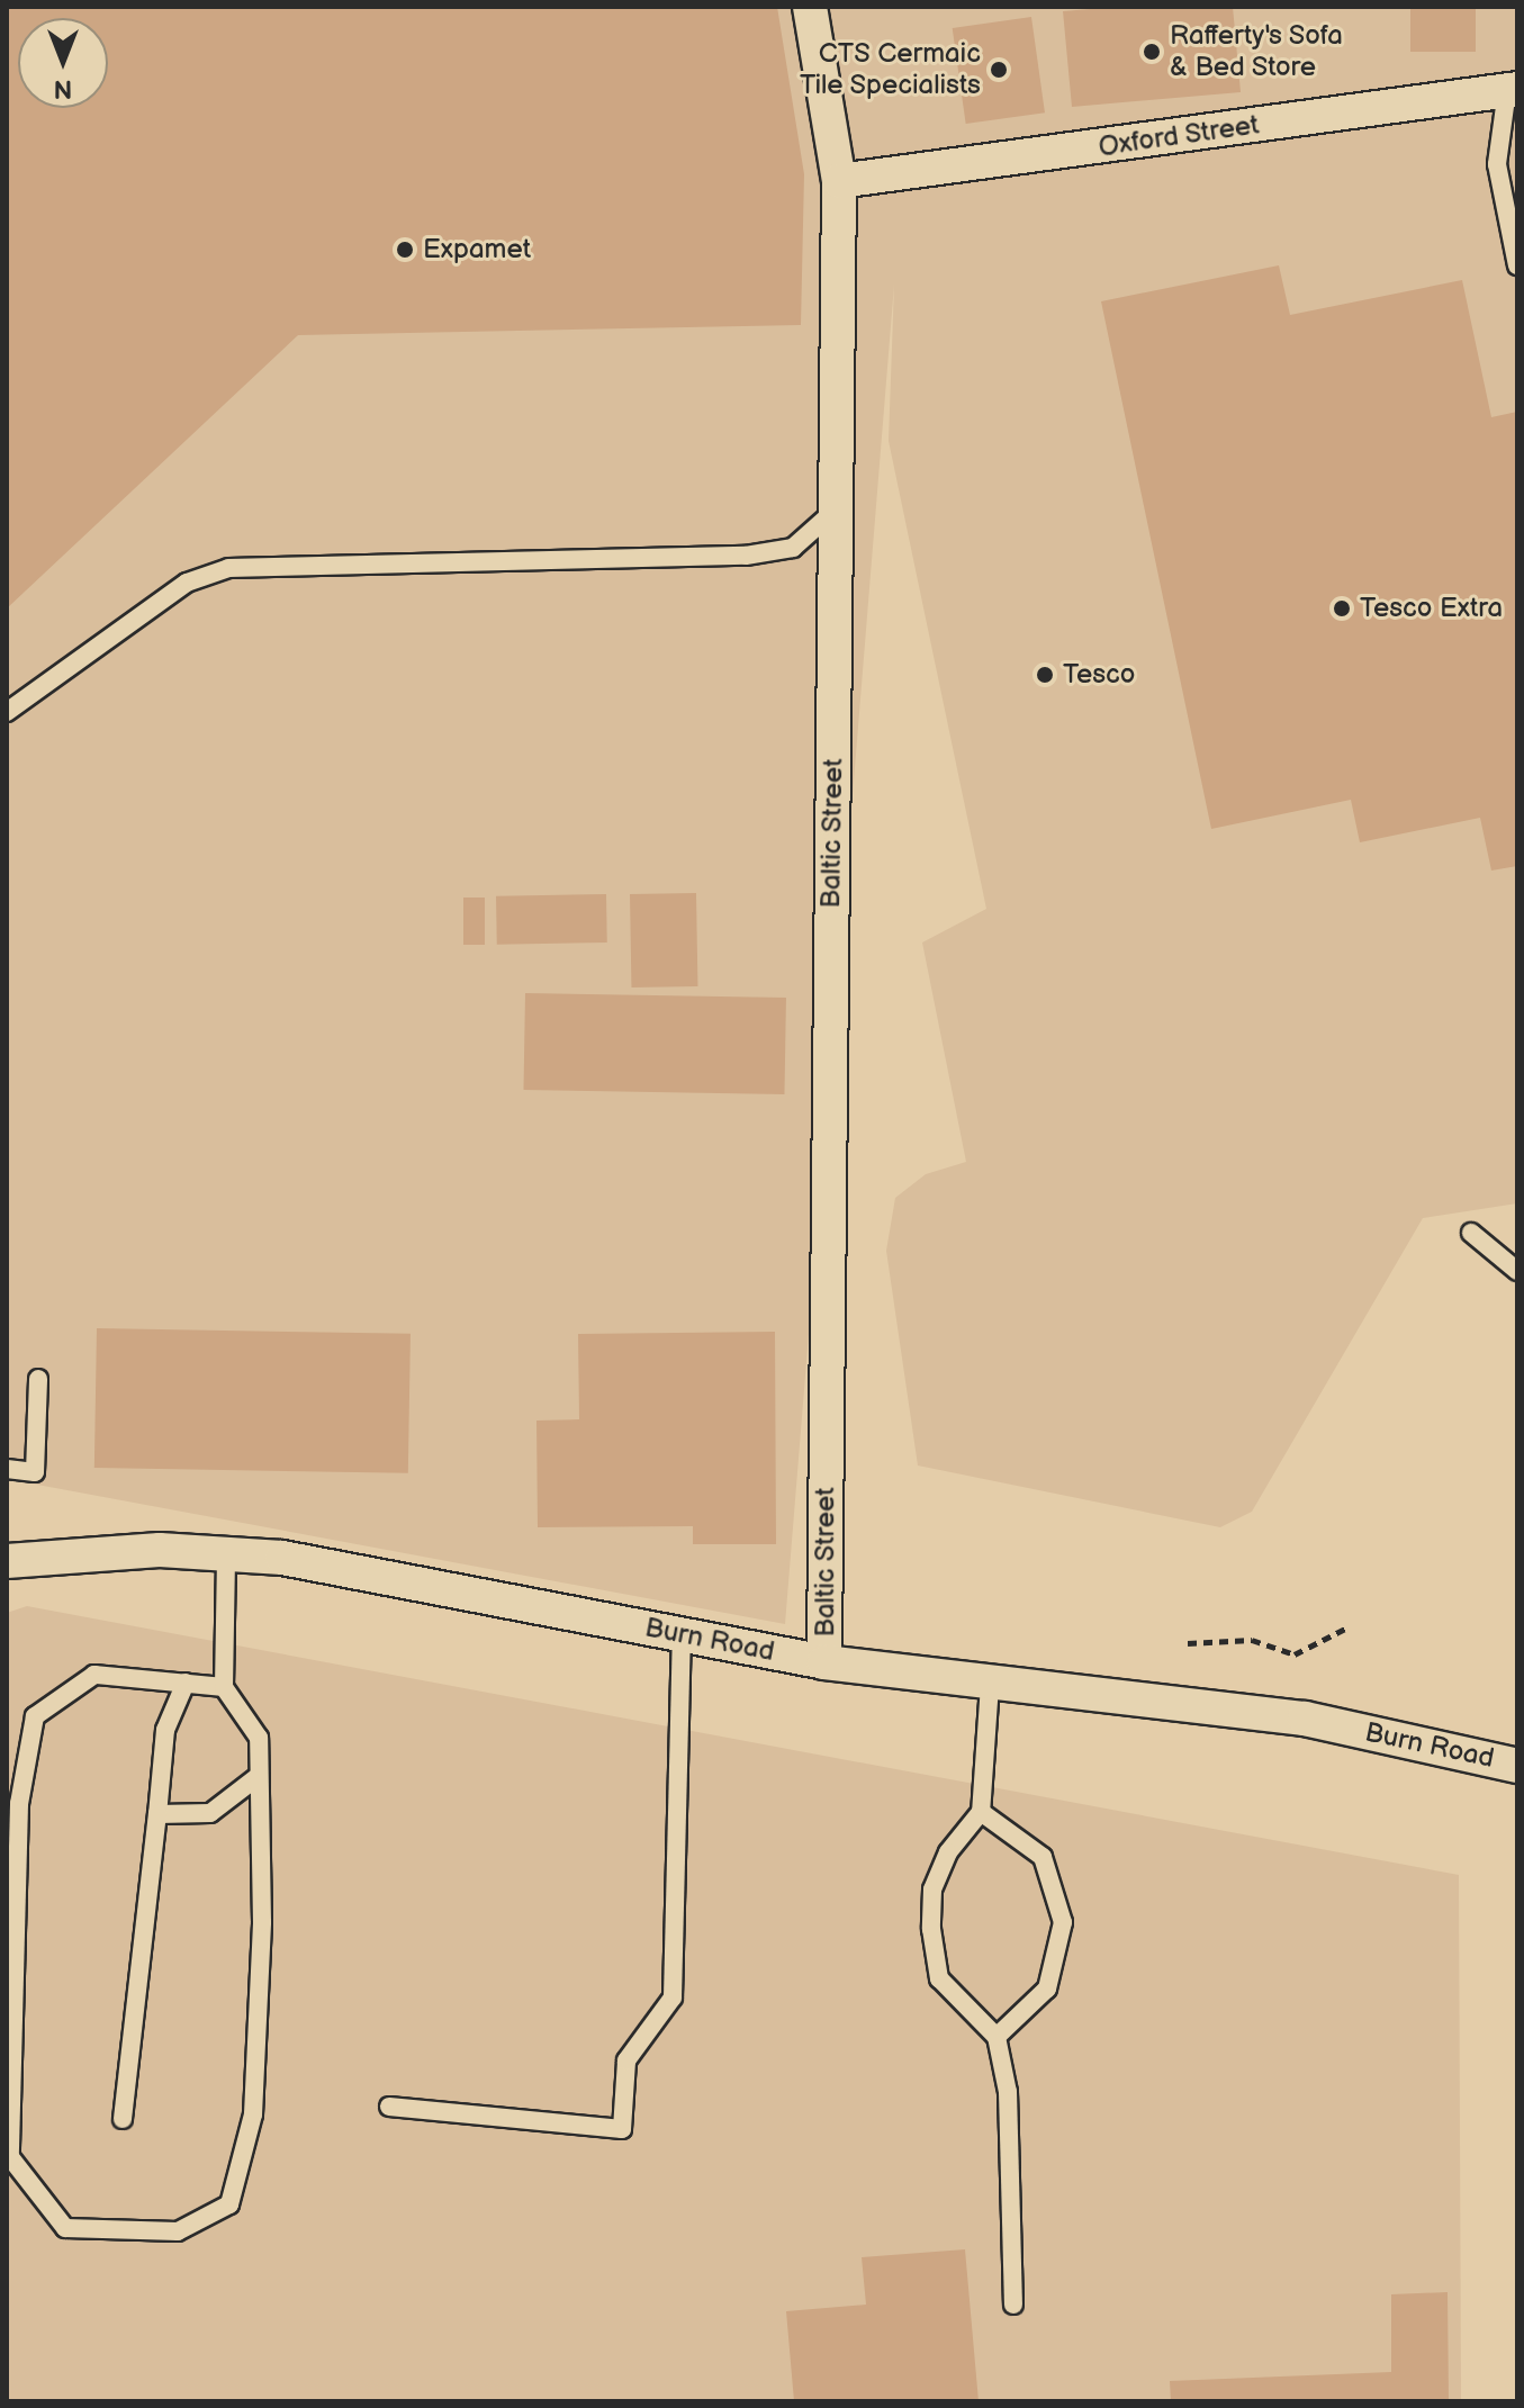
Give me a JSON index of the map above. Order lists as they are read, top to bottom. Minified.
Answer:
{"streets":{"street":["Oxford Street","Baltic Street","Burn Road"]},"crossings":[["Oxford Street","Baltic Street"],["Baltic Street","Burn Road"]],"places":["Rafferty's Sofa & Bed Store","CTS Cermaic Tile Specialists","Expamet","Tesco Extra","Tesco"],"north":"bottom"}
